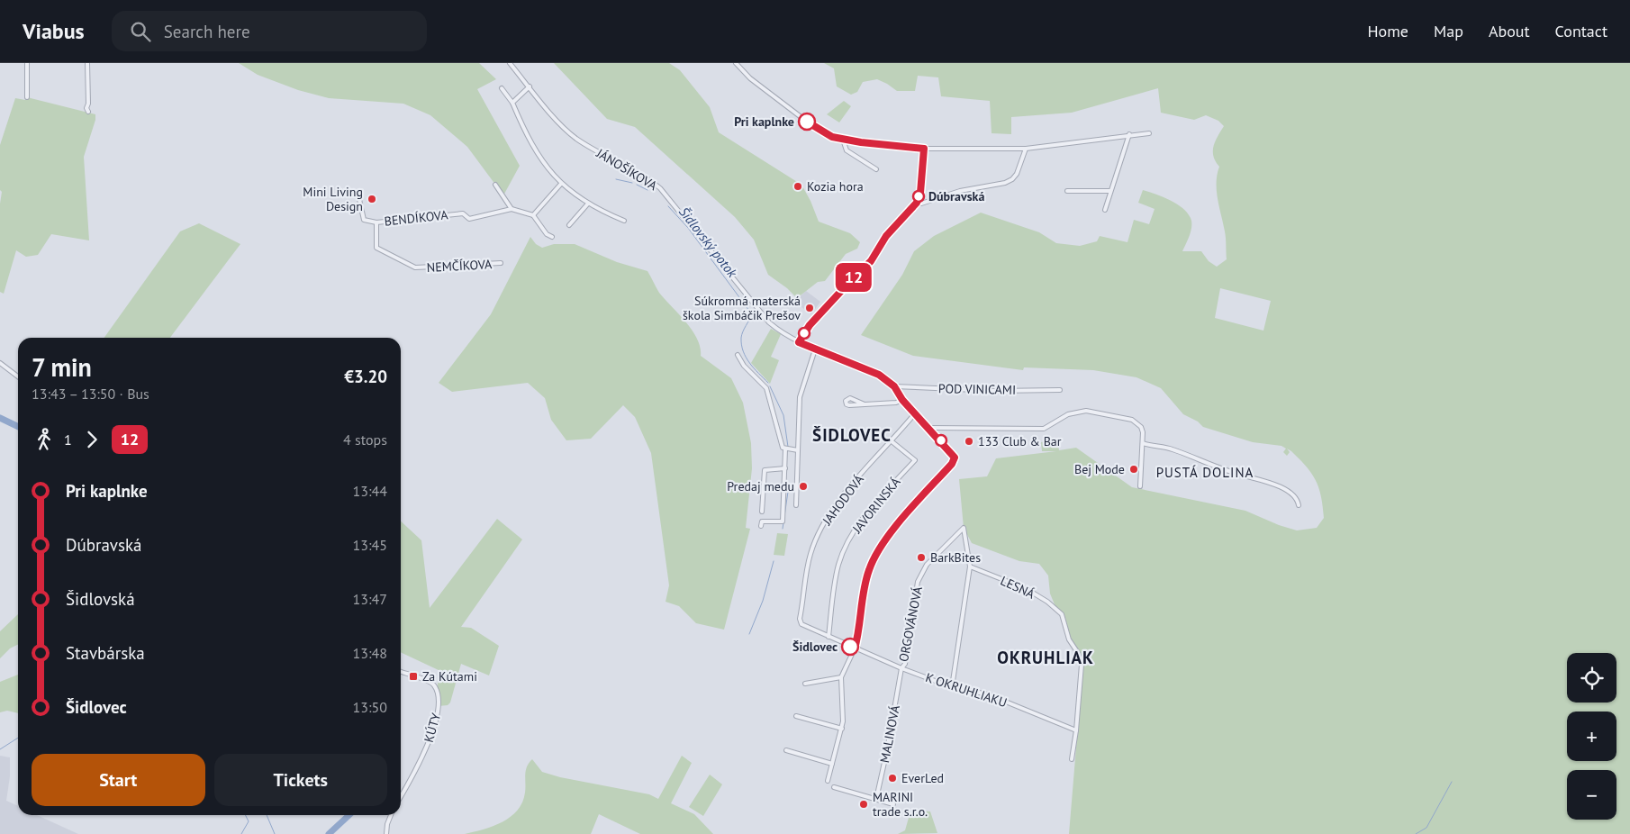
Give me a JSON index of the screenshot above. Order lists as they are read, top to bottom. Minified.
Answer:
{"streets":{"street":["JÁNOŠÍKOVA","BENDÍKOVA","NEMČÍKOVA","POD VINICAMI","JAHODOVÁ","JAVORINSKÁ","LESNÁ","ORGOVÁNOVÁ","K OKRUHLIAKU","KÚTY","MALINOVÁ"]},"crossings":[["JÁNOŠÍKOVA","POD VINICAMI"],["BENDÍKOVA","NEMČÍKOVA"],["JAHODOVÁ","JAVORINSKÁ"],["JAHODOVÁ","K OKRUHLIAKU"],["JAVORINSKÁ","K OKRUHLIAKU"],["LESNÁ","ORGOVÁNOVÁ"],["LESNÁ","K OKRUHLIAKU"],["ORGOVÁNOVÁ","K OKRUHLIAKU"],["ORGOVÁNOVÁ","MALINOVÁ"],["K OKRUHLIAKU","MALINOVÁ"]],"districts":["ŠIDLOVEC","PUSTÁ DOLINA","OKRUHLIAK"],"water":["Šidlovský potok"],"places":{"other":["Pri kaplnke","Kozia hora","Dúbravská","Mini Living Design","Súkromná materská škola Simbáčik Prešov","133 Club & Bar","Bej Mode","Predaj medu","BarkBites","Šidlovec","EverLed","MARINI trade s.r.o."],"transit":["Za Kútami"]},"lines":["bus line 12"],"page":{"header":"Viabus","search":"Search here","nav":["Home","Map","About","Contact"],"on_map":"12","heading":["7 min","13:43 – 13:50 · Bus","€3.20"],"legs":["1","12","4 stops"],"list":[{"name":"Pri kaplnke","value":"13:44"},{"name":"Dúbravská","value":"13:45"},{"name":"Šidlovská","value":"13:47"},{"name":"Stavbárska","value":"13:48"},{"name":"Šidlovec","value":"13:50"}],"map_buttons":["+","−"],"buttons":["Start","Tickets"]}}
